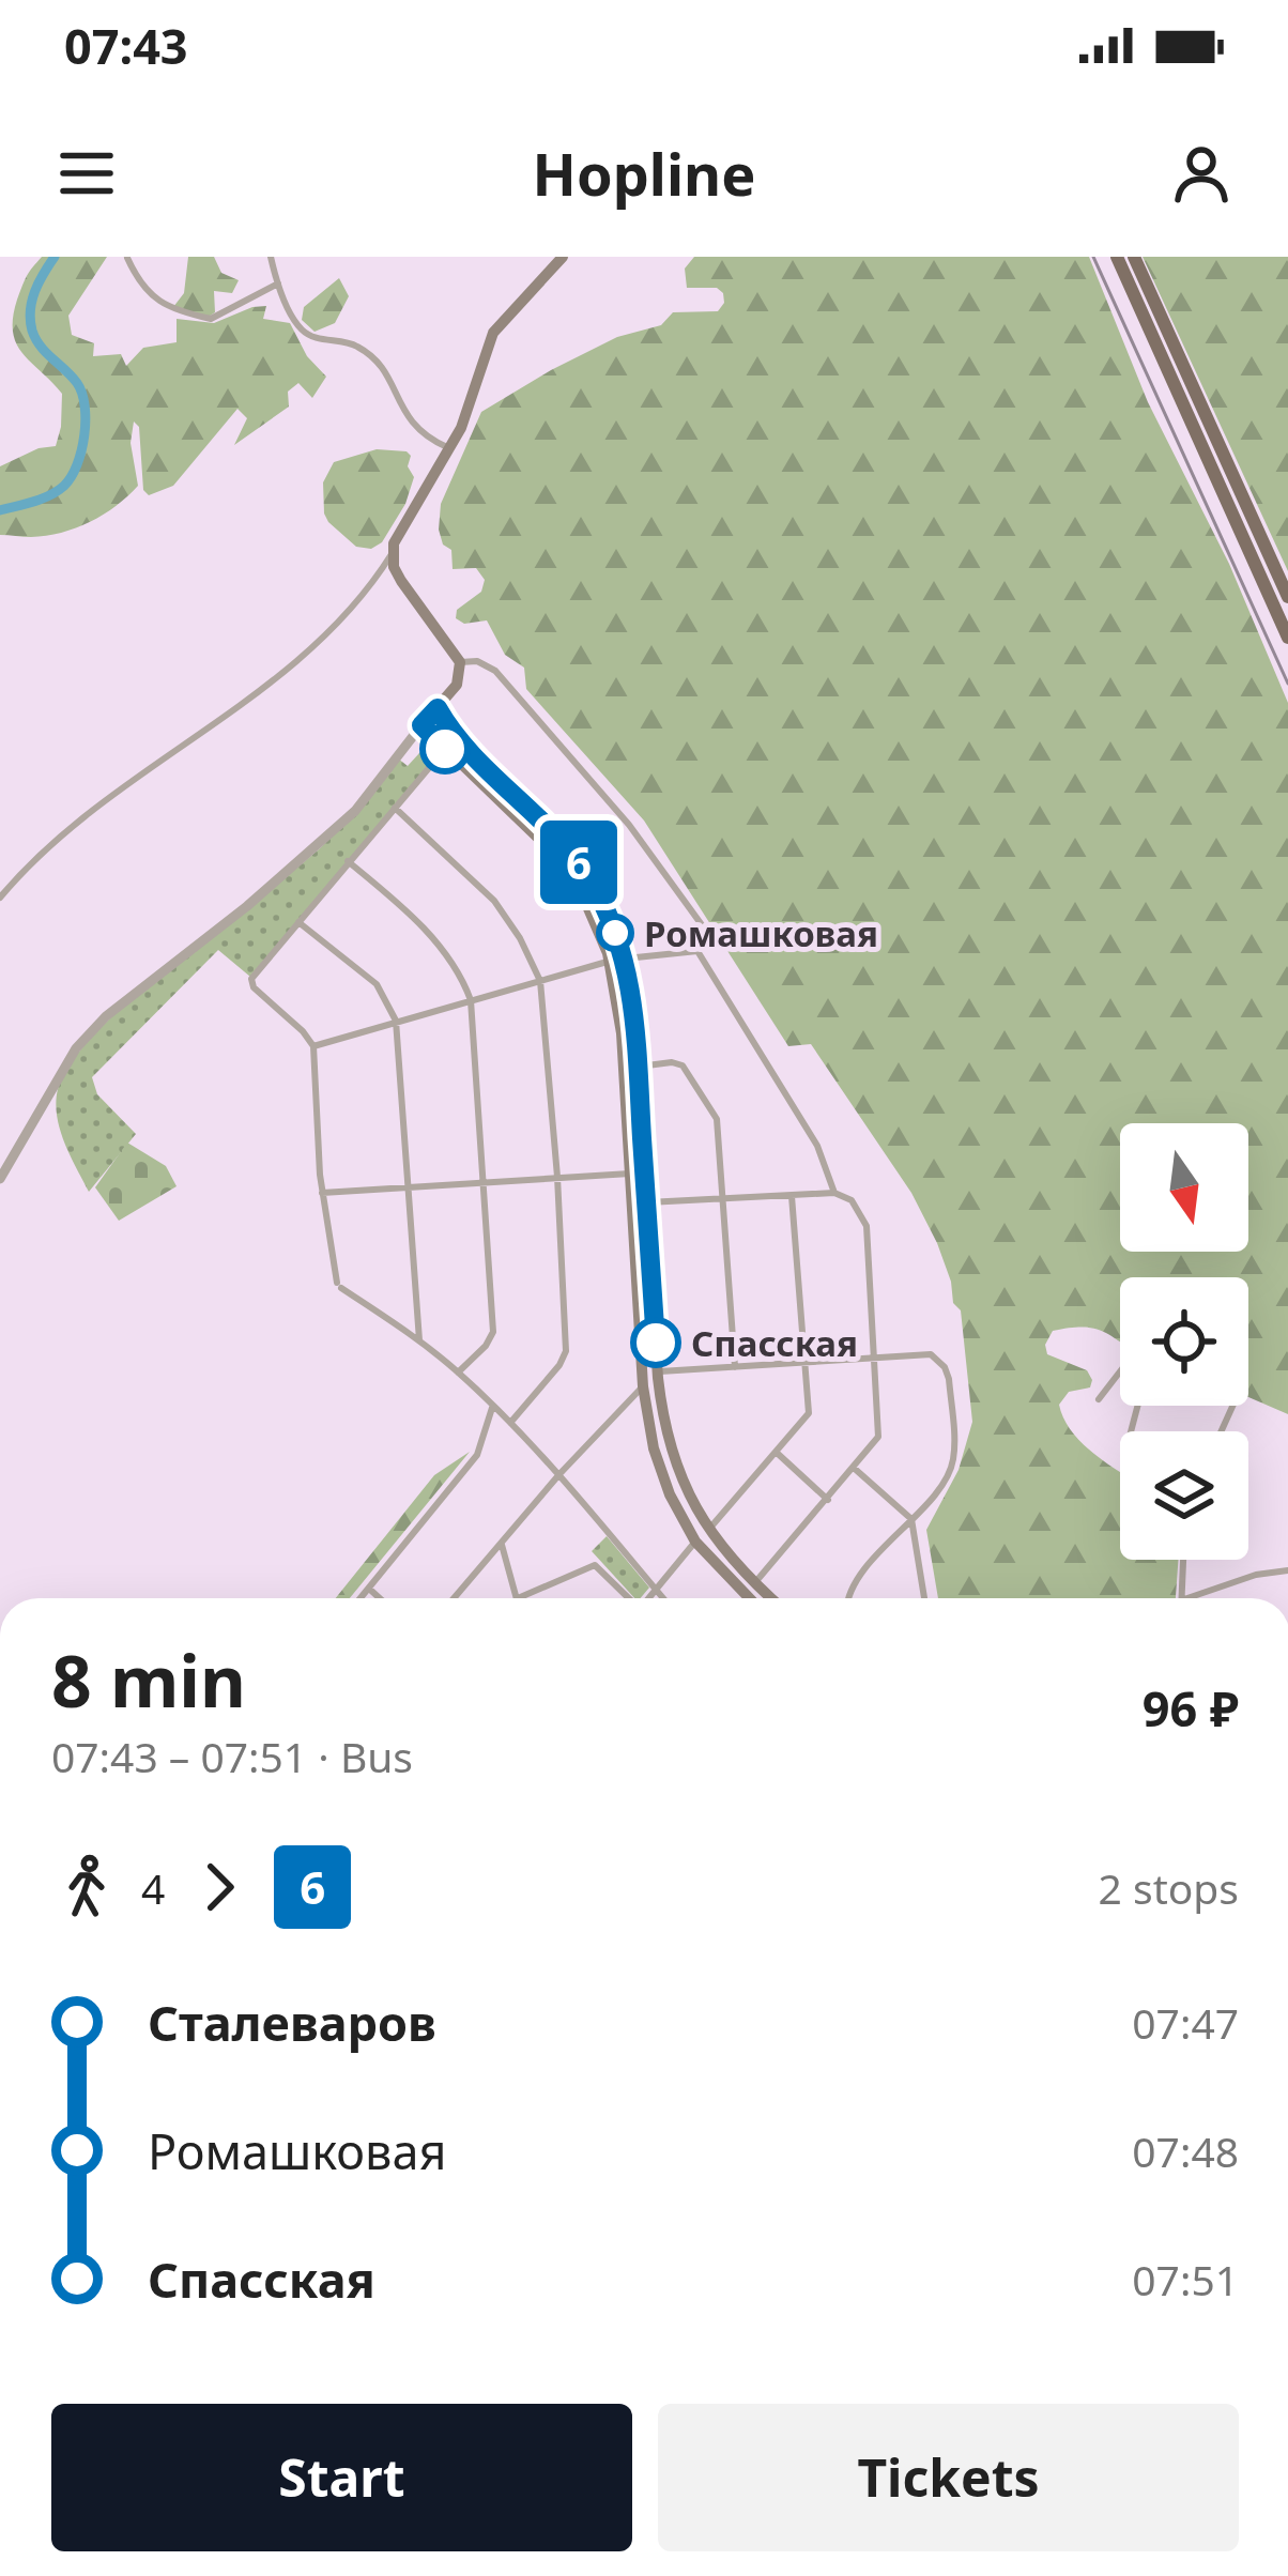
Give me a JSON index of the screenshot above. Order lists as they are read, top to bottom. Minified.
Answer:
{"places":["Ромашковая","Спасская"],"lines":["bus line 6"],"north":"bottom","page":{"status":"07:43","header":"Hopline","on_map":"6","heading":["8 min","07:43 – 07:51 · Bus","96 ₽"],"legs":["4","6","2 stops"],"list":[{"name":"Сталеваров","value":"07:47"},{"name":"Ромашковая","value":"07:48"},{"name":"Спасская","value":"07:51"}],"buttons":["Start","Tickets"]}}
